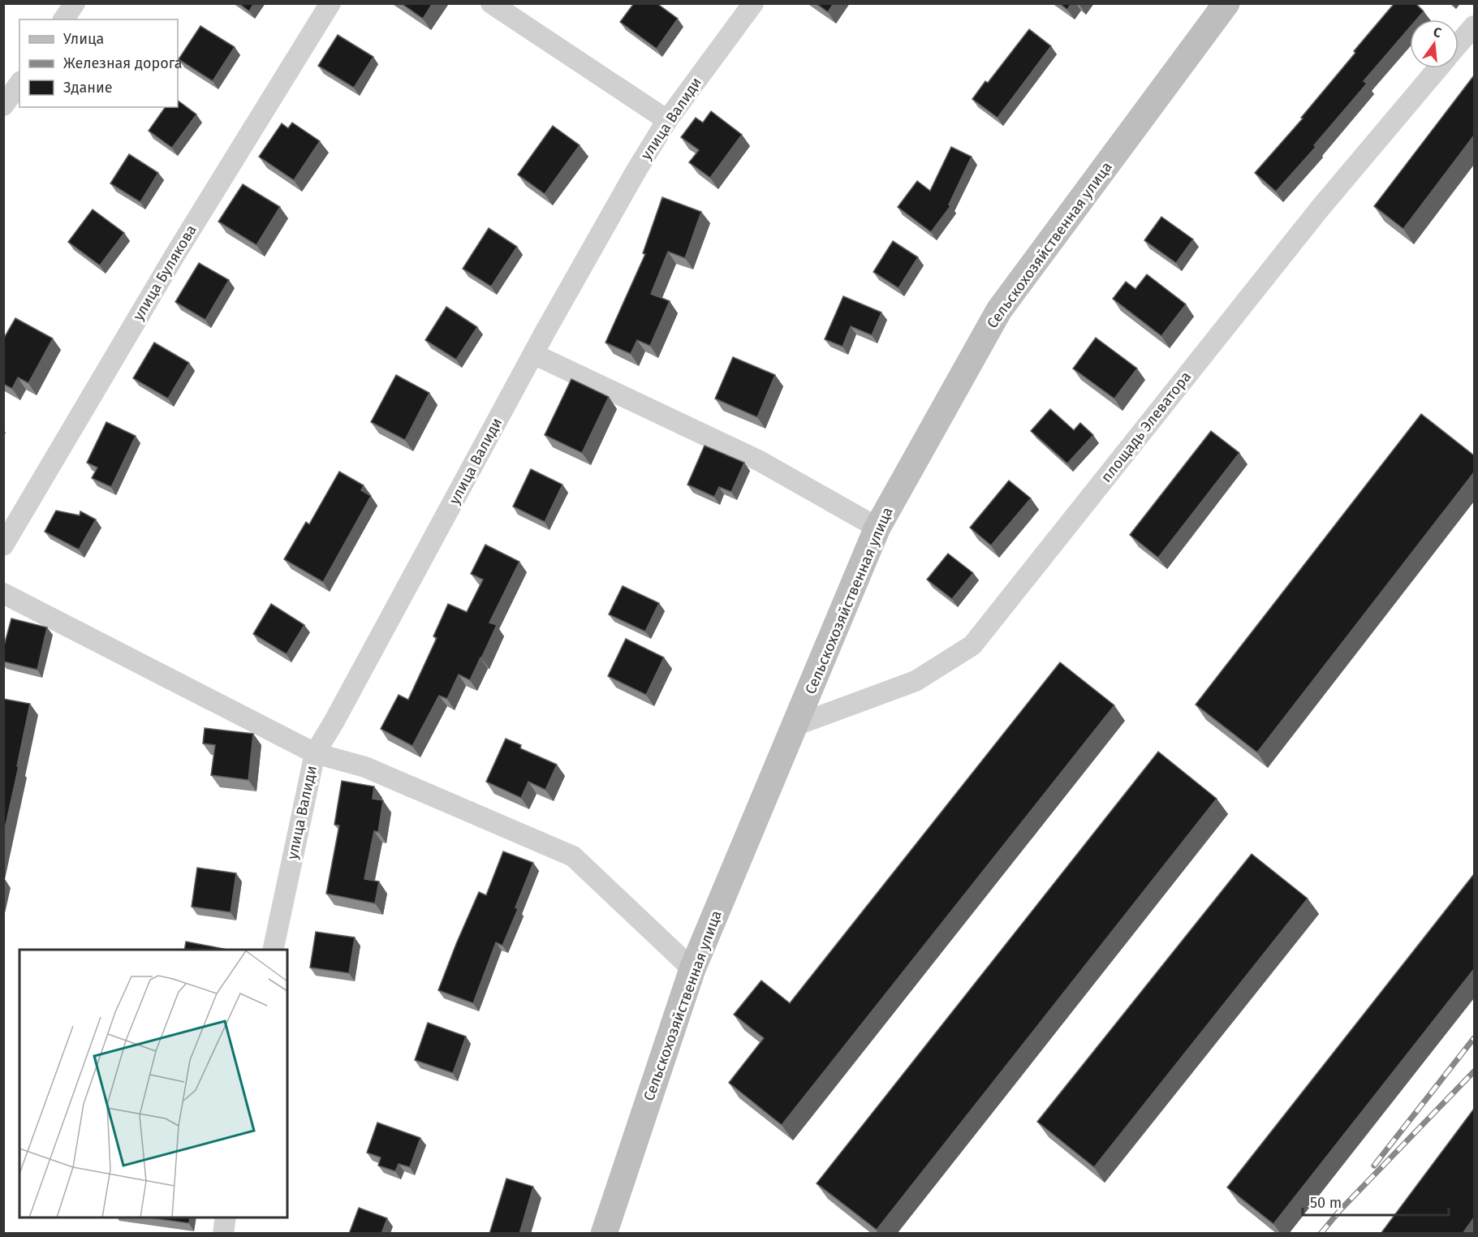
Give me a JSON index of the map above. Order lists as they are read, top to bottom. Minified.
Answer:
{"streets":{"main road":["Сельскохозяйственная улица"],"street":["улица Валиди","улица Булякова","площадь Элеватора"]},"crossings":[["Сельскохозяйственная улица","площадь Элеватора"]],"legend":["Улица","Железная дорога","Здание"],"scale_bar":"50 m","north":"top"}
